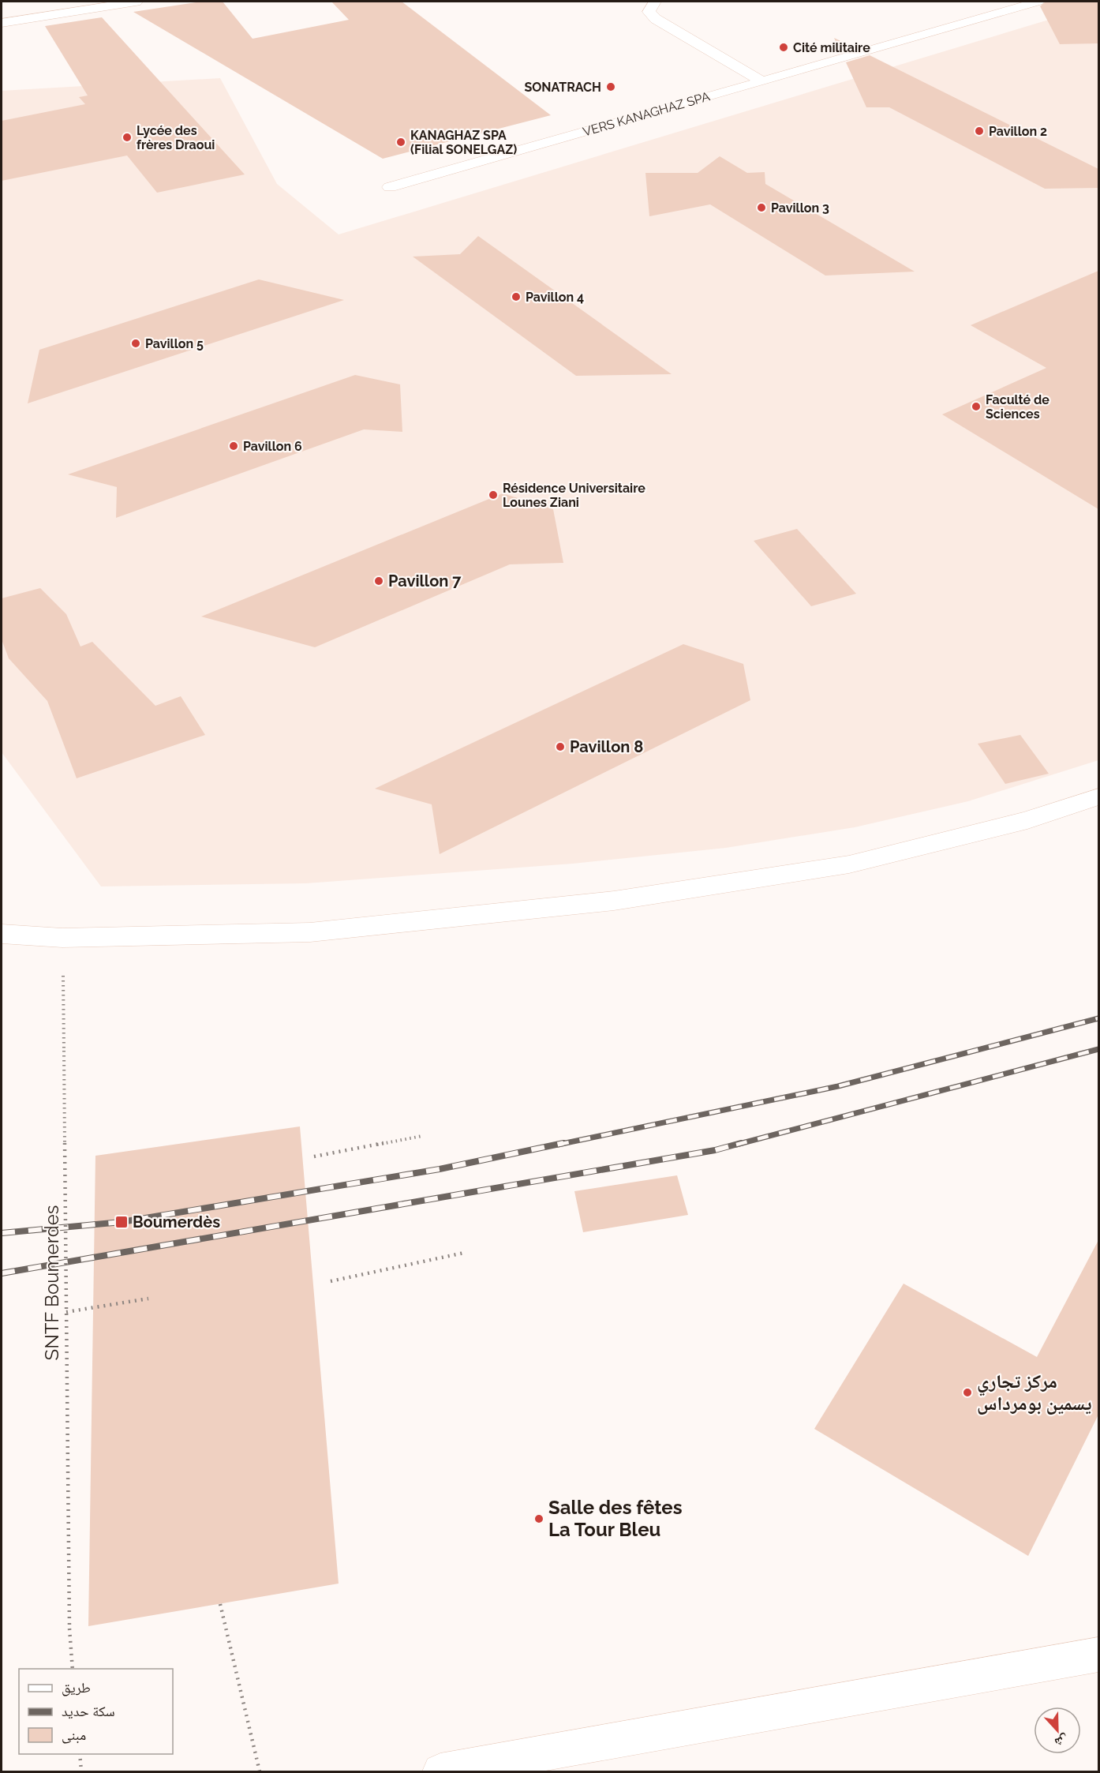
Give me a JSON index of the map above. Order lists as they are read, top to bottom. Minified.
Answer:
{"streets":{"lane":["VERS KANAGHAZ SPA"],"path":["SNTF Boumerdes"]},"places":{"other":["Cité militaire","SONATRACH","Pavillon 2","Lycée des frères Draoui","KANAGHAZ SPA (Filial SONELGAZ)","Pavillon 3","Pavillon 4","Pavillon 5","Faculté de Sciences","Pavillon 6","Résidence Universitaire Lounes Ziani","Pavillon 7","Pavillon 8","مركز تجاري يسمين بومرداس","Salle des fêtes La Tour Bleu"],"transit":["Boumerdès"]},"legend":["طريق","سكة حديد","مبنى"],"north":"bottom"}
